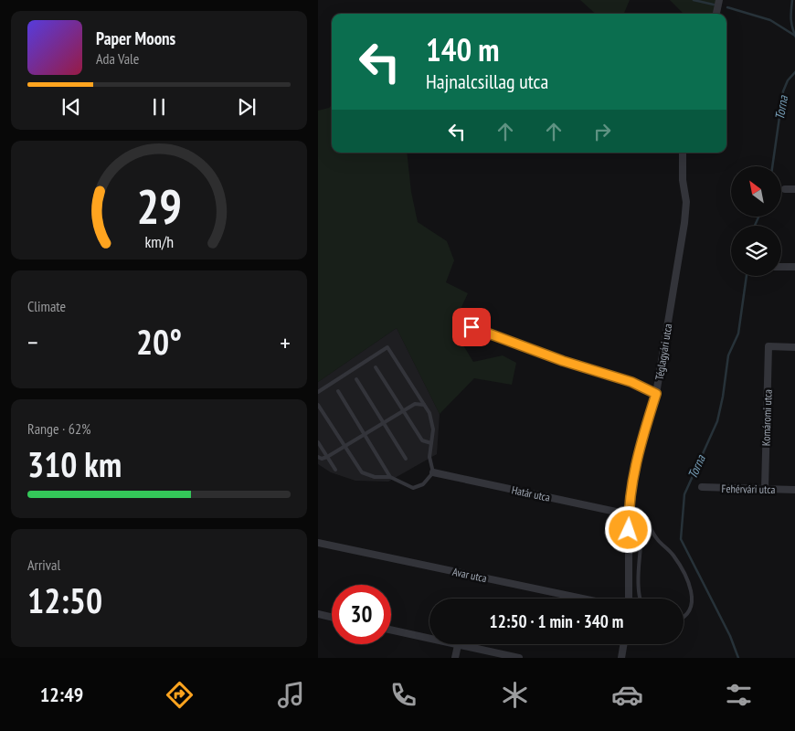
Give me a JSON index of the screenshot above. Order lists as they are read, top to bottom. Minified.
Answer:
{"streets":{"street":["Téglagyári utca","Komáromi utca","Fehérvári utca","Határ utca","Avar utca"]},"crossings":[["Téglagyári utca","Határ utca"],["Komáromi utca","Fehérvári utca"]],"water":["Torna"],"north":"top left","page":{"turn":["140 m","Hajnalcsillag utca"],"song":["Paper Moons","Ada Vale"],"tile":["Climate",["Range · 62%","310 km"],["Arrival","12:50"]],"heat":["−","20°","+"],"limit":"30","trip":"12:50 · 1 min · 340 m","tabs":"12:49","gauge":["29","km/h"]}}
